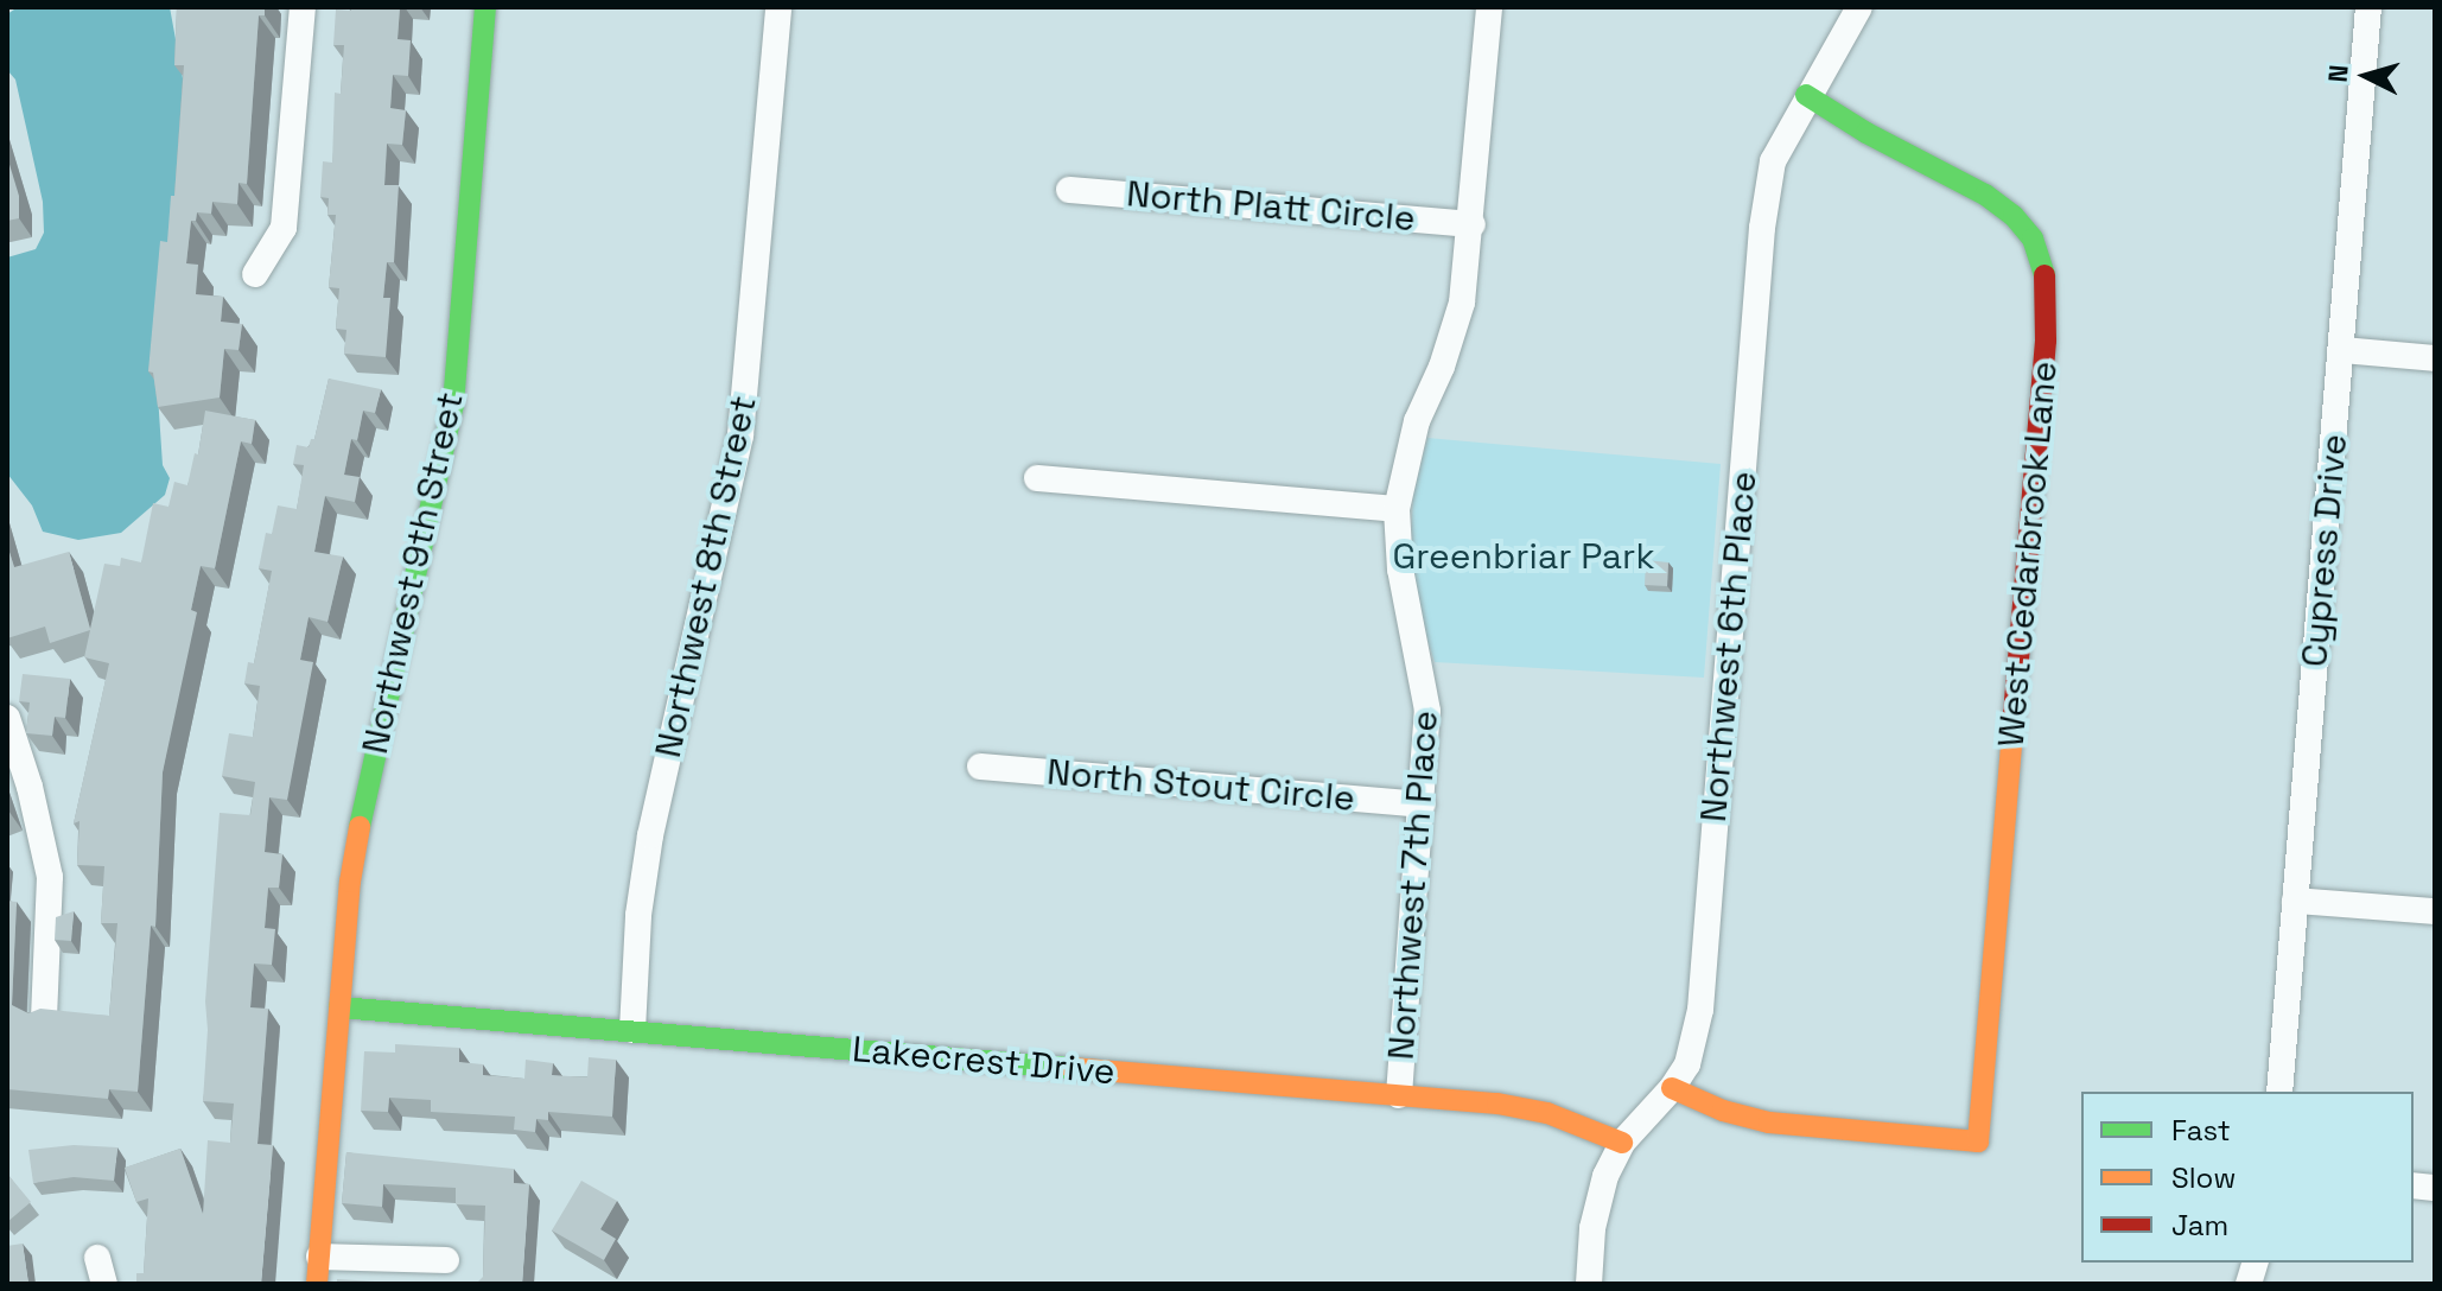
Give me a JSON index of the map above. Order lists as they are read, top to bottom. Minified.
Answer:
{"streets":{"street":["North Platt Circle","Cypress Drive","West Cedarbrook Lane","Northwest 9th Street","Northwest 8th Street","Northwest 6th Place","North Stout Circle","Northwest 7th Place","Lakecrest Drive"]},"crossings":[["North Platt Circle","Northwest 7th Place"],["West Cedarbrook Lane","Northwest 6th Place"],["Northwest 9th Street","Lakecrest Drive"],["Northwest 8th Street","Lakecrest Drive"],["Northwest 6th Place","Lakecrest Drive"],["North Stout Circle","Northwest 7th Place"],["Northwest 7th Place","Lakecrest Drive"]],"parks":["Greenbriar Park"],"legend":["Fast","Slow","Jam"],"north":"left"}
